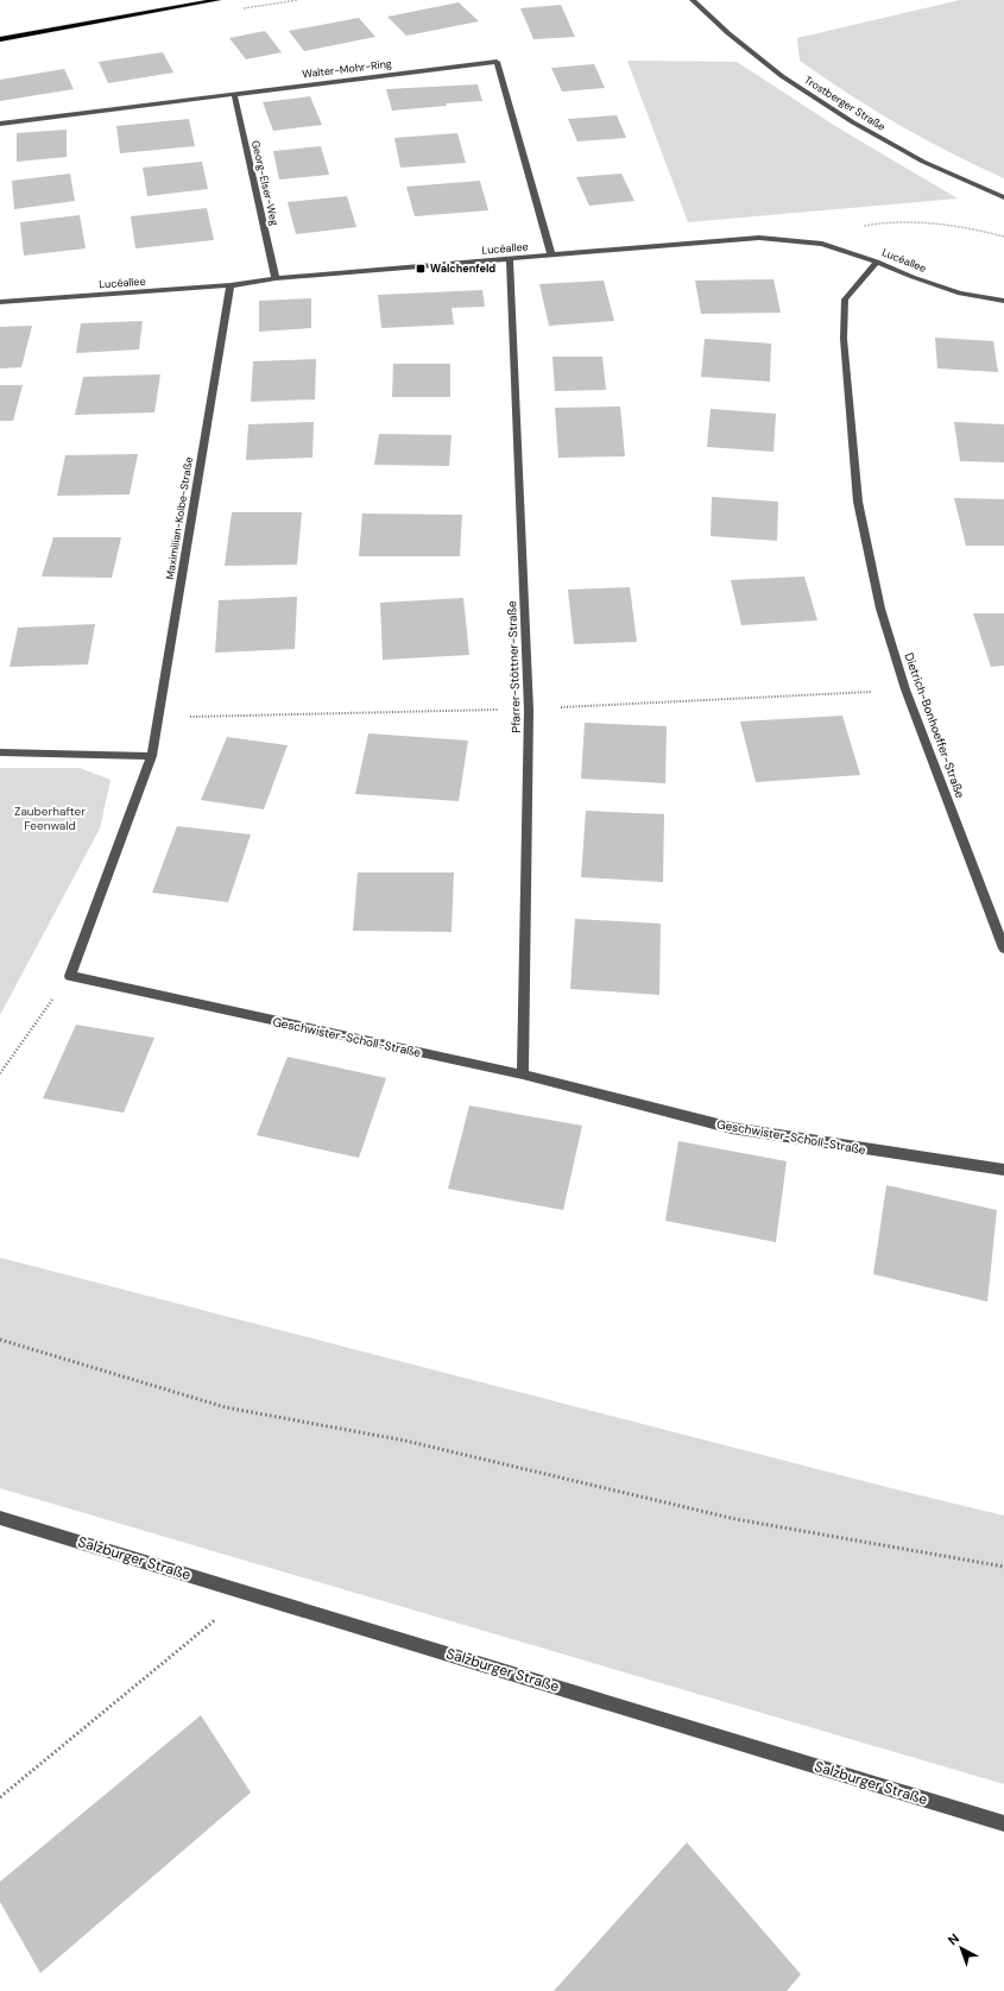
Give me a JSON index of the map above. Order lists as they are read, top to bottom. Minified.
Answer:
{"streets":{"street":["Walter-Mohr-Ring","Trostberger Straße","Georg-Elser-Weg","Lucéallee","Maximilian-Kolbe-Straße","Pfarrer-Stöttner-Straße","Dietrich-Bonhoeffer-Straße","Geschwister-Scholl-Straße","Salzburger Straße"]},"crossings":[["Walter-Mohr-Ring","Georg-Elser-Weg"],["Walter-Mohr-Ring","Lucéallee"],["Georg-Elser-Weg","Lucéallee"],["Lucéallee","Maximilian-Kolbe-Straße"],["Lucéallee","Pfarrer-Stöttner-Straße"],["Lucéallee","Dietrich-Bonhoeffer-Straße"],["Pfarrer-Stöttner-Straße","Geschwister-Scholl-Straße"]],"parks":["Zauberhafter Feenwald"],"places":{"transit":["Walchenfeld"]},"north":"top left"}
